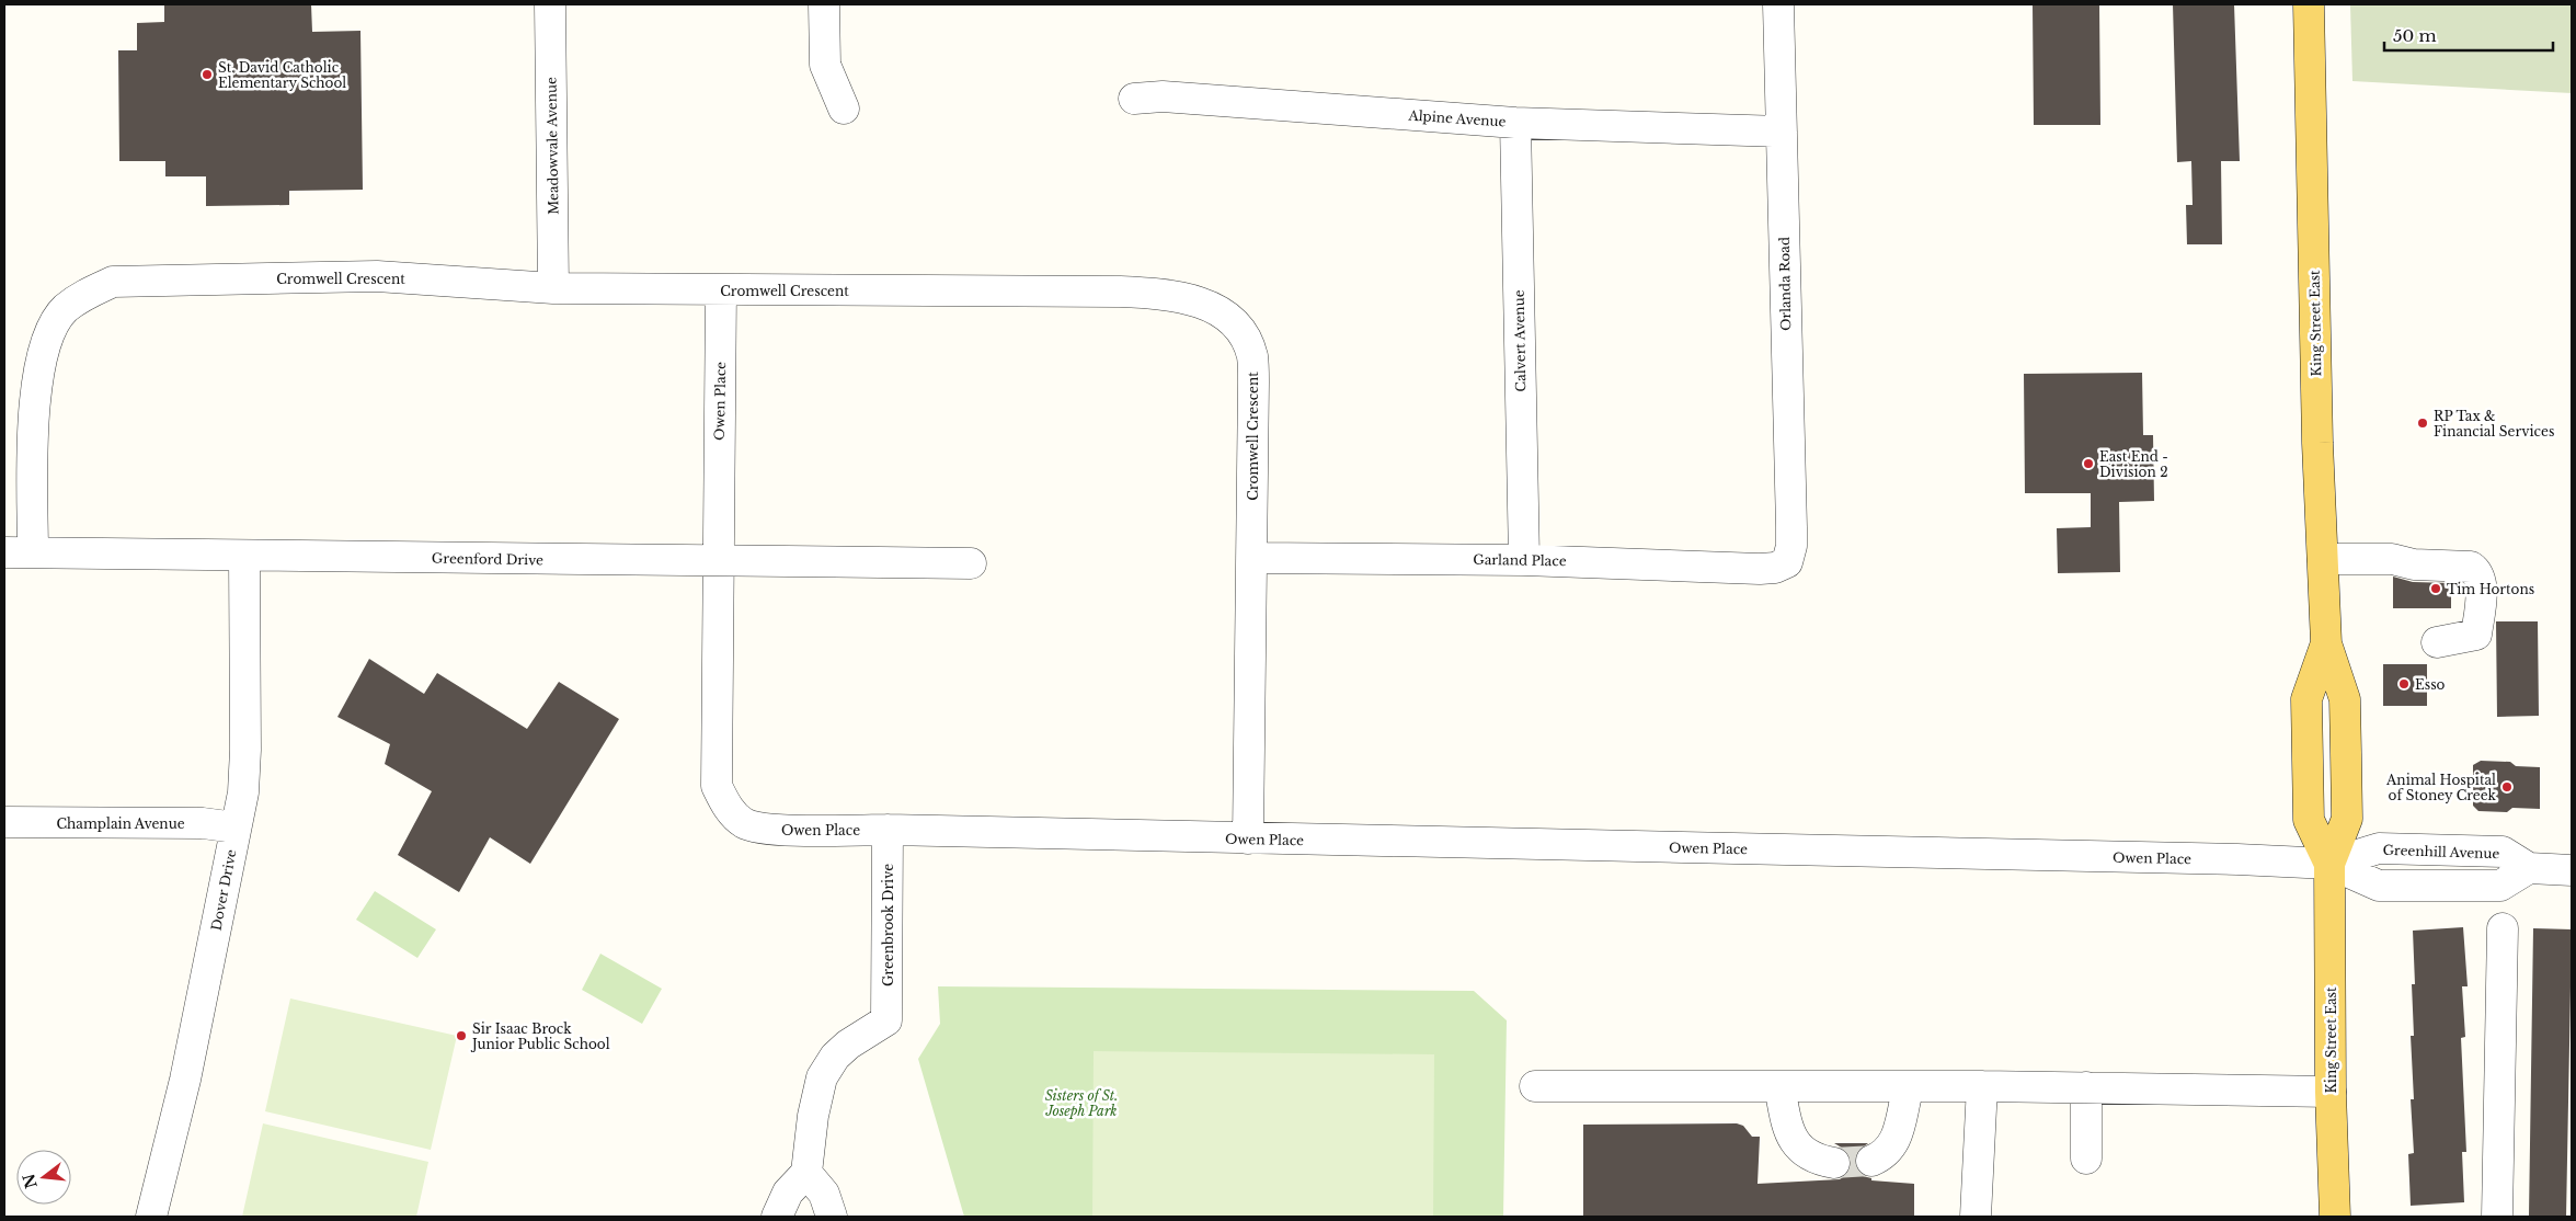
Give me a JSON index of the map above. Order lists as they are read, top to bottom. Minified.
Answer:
{"streets":{"main road":["King Street East"],"street":["Alpine Avenue","Meadowvale Avenue","Cromwell Crescent","Orlanda Road","Calvert Avenue","Owen Place","Greenford Drive","Garland Place","Champlain Avenue","Dover Drive","Greenbrook Drive"]},"crossings":[["Alpine Avenue","Orlanda Road"],["Alpine Avenue","Calvert Avenue"],["Meadowvale Avenue","Cromwell Crescent"],["Cromwell Crescent","Owen Place"],["Cromwell Crescent","Greenford Drive"],["Cromwell Crescent","Garland Place"],["Orlanda Road","Garland Place"],["King Street East","Owen Place"],["Calvert Avenue","Garland Place"],["Owen Place","Greenford Drive"],["Owen Place","Greenbrook Drive"],["Greenford Drive","Dover Drive"],["Champlain Avenue","Dover Drive"]],"parks":["Sisters of St. Joseph Park"],"places":["St. David Catholic Elementary School","RP Tax & Financial Services","East End - Division 2","Tim Hortons","Esso","Animal Hospital of Stoney Creek","Sir Isaac Brock Junior Public School"],"scale_bar":"50 m","north":"left"}
